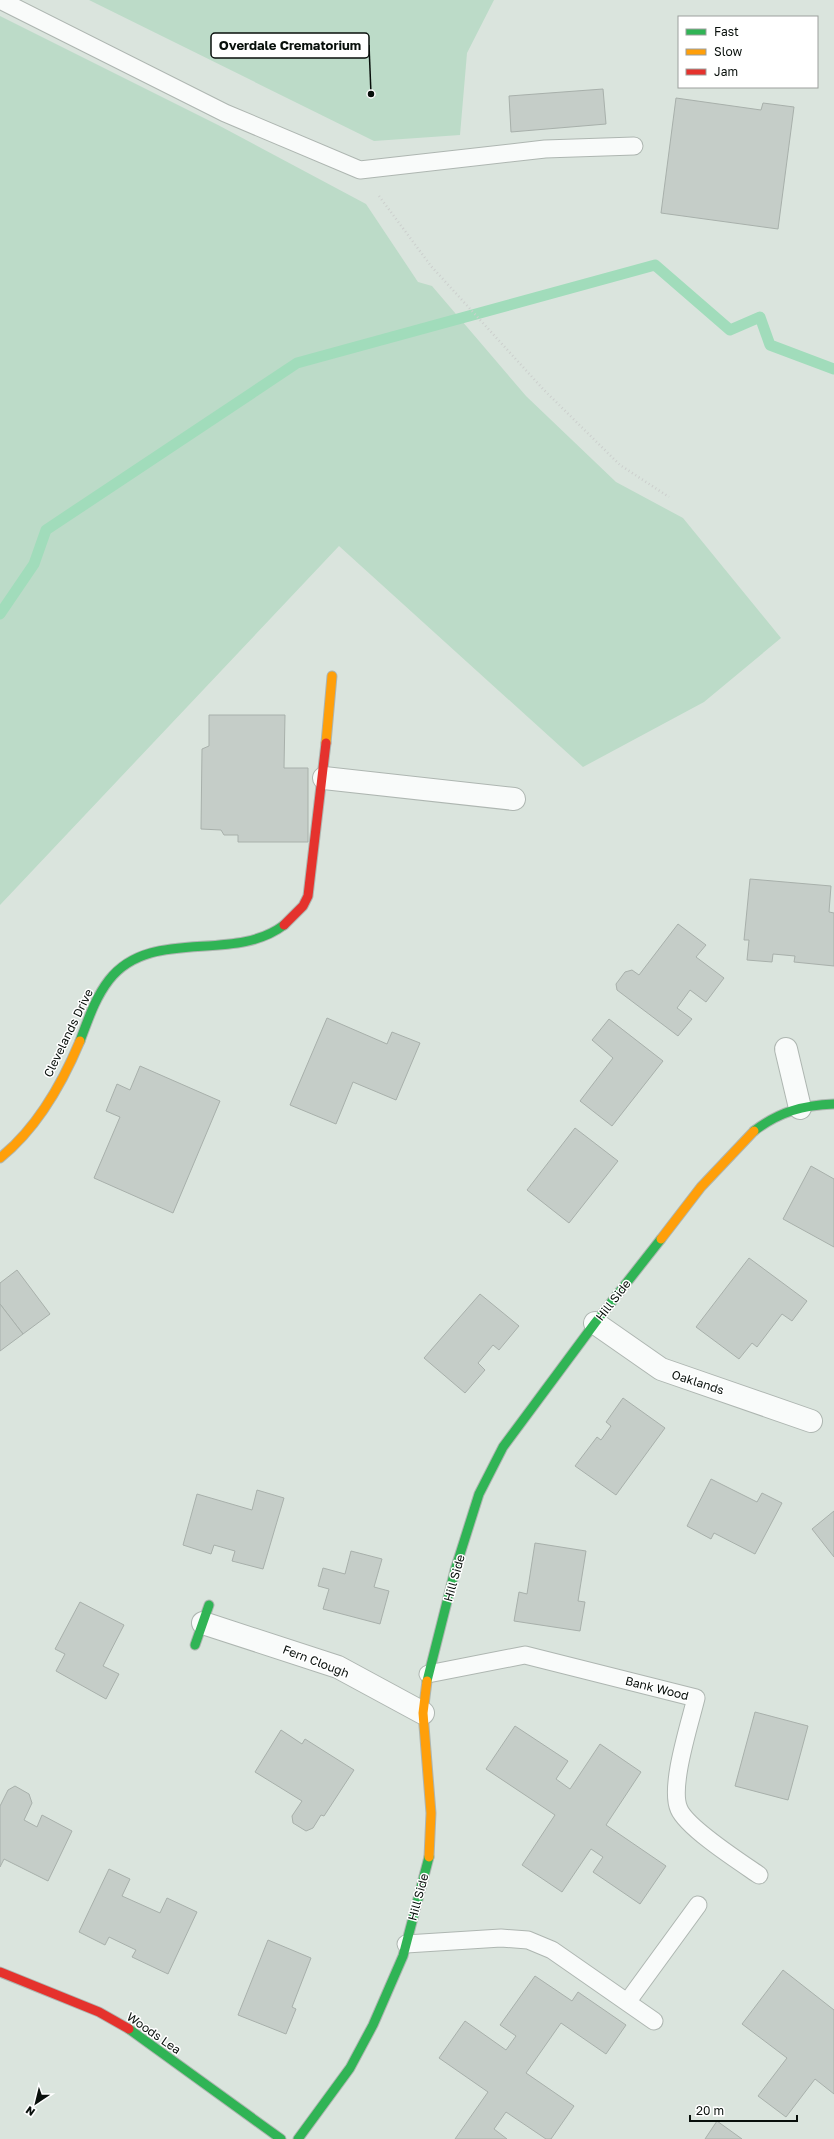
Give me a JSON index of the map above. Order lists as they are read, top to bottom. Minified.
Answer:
{"streets":{"street":["Clevelands Drive","Hill Side","Oaklands","Fern Clough","Woods Lea"],"lane":["Bank Wood"]},"crossings":[["Hill Side","Oaklands"],["Hill Side","Fern Clough"],["Hill Side","Bank Wood"]],"places":["Overdale Crematorium"],"legend":["Fast","Slow","Jam"],"scale_bar":"20 m","north":"bottom left"}
